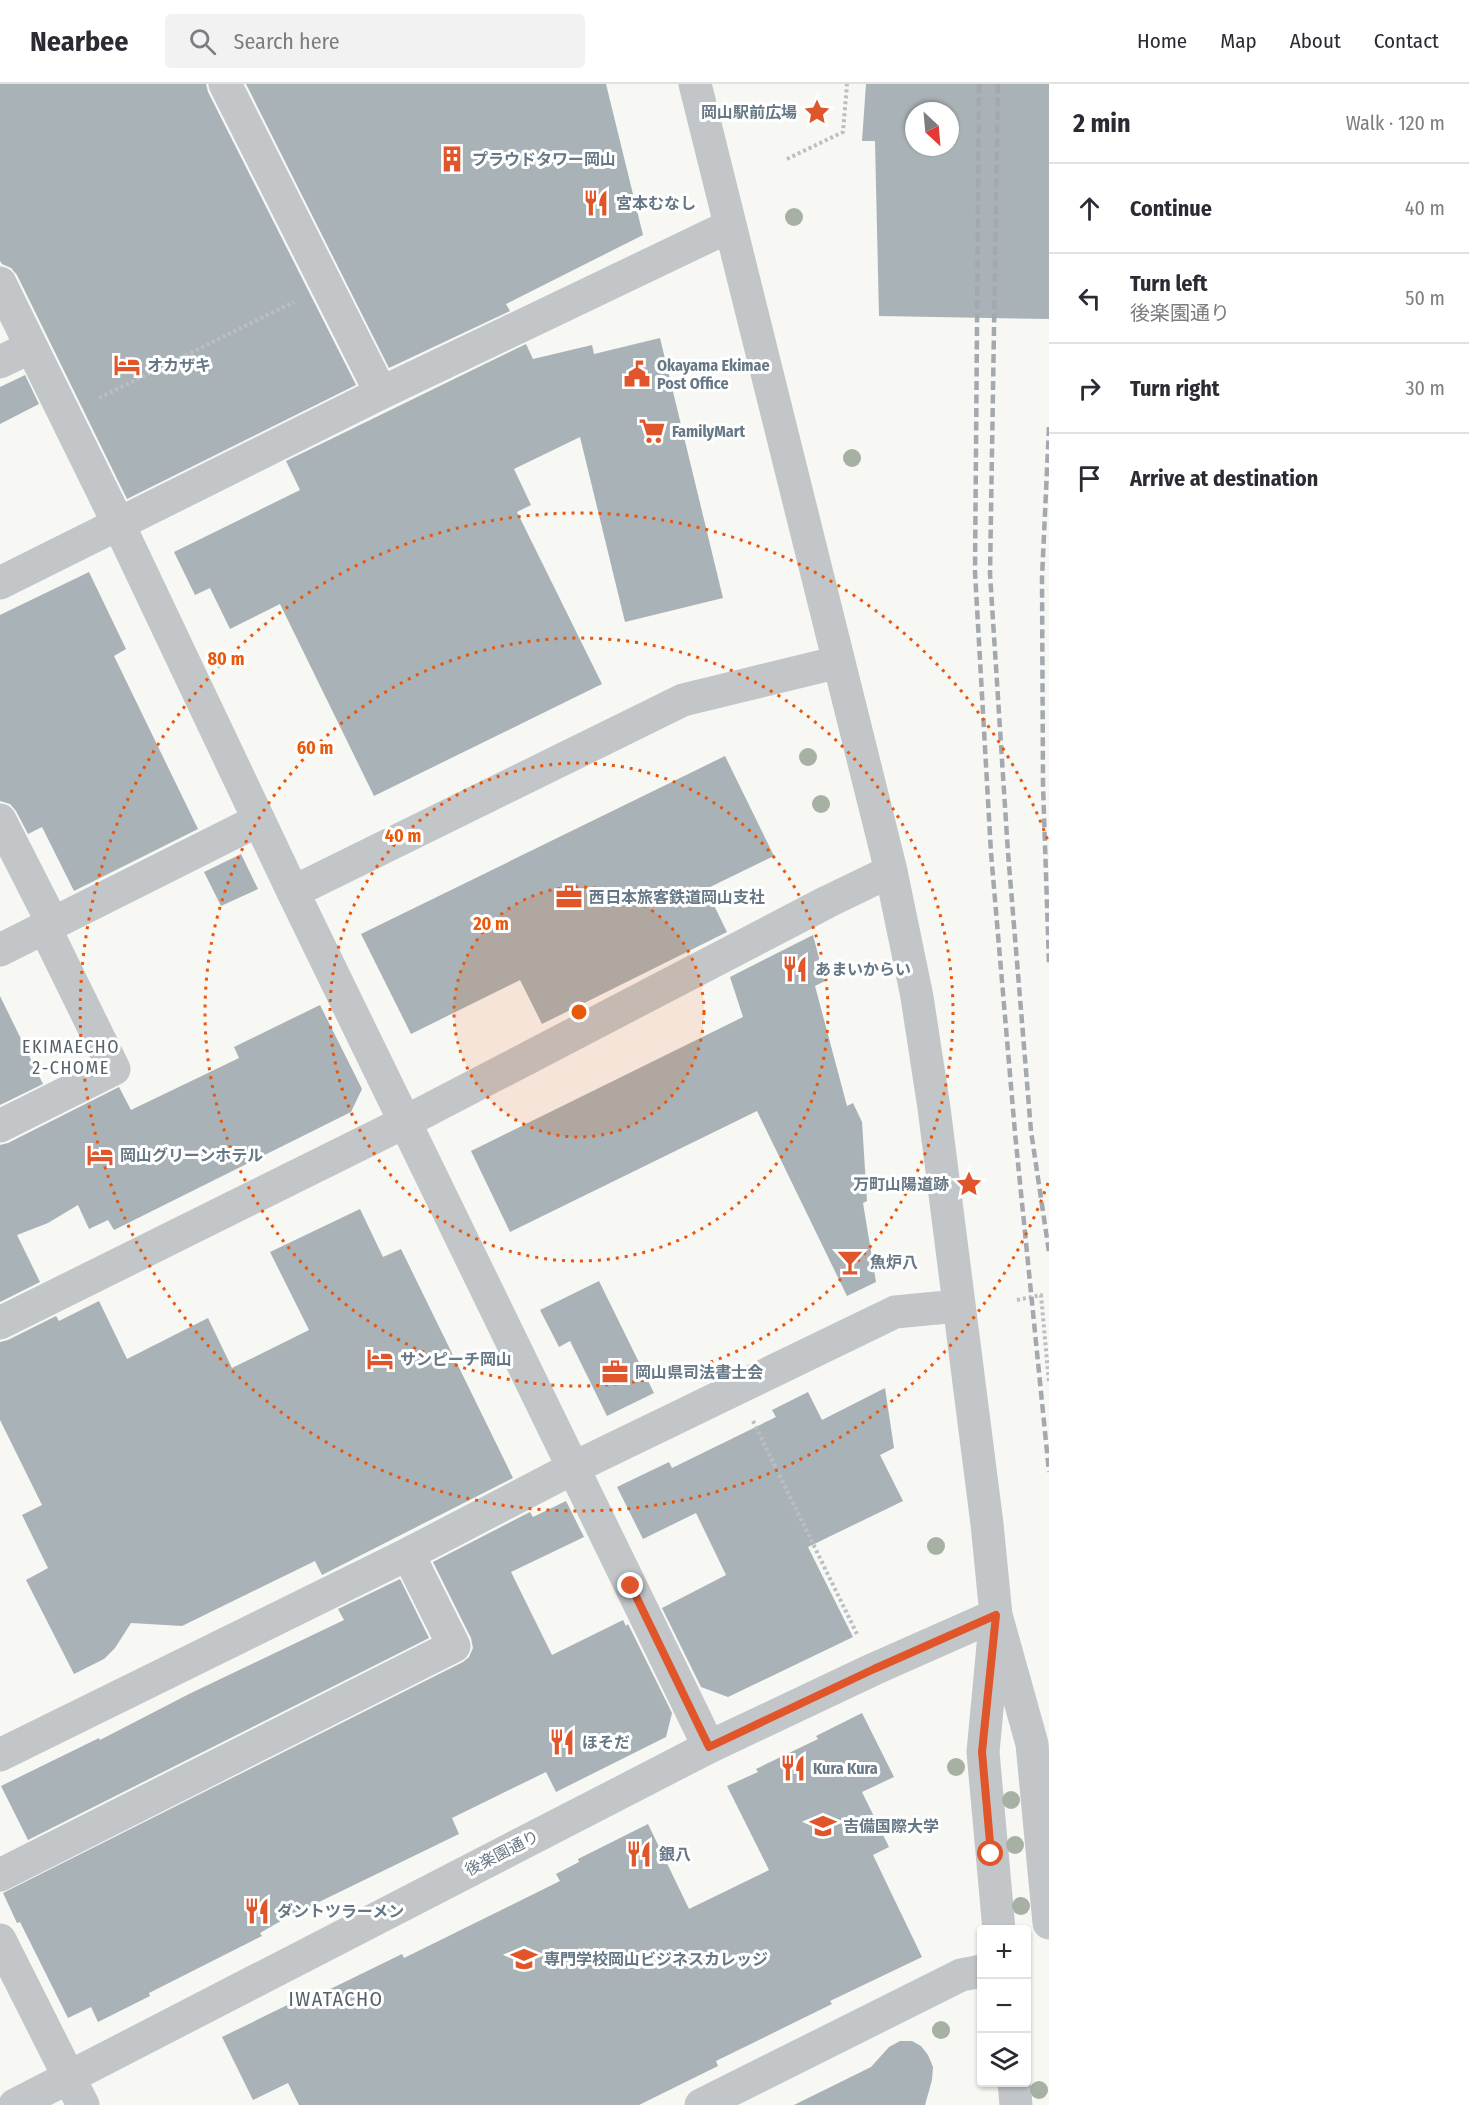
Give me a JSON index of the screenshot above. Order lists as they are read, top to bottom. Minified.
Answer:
{"streets":{"street":["後楽園通り"]},"districts":["EKIMAECHO 2-CHOME","IWATACHO"],"places":{"place":["岡山駅前広場","万町山陽道跡"],"building":["プラウドタワー岡山"],"restaurant":["宮本むなし","あまいからい","ほそだ","Kura Kura","銀八","ダントツラーメン"],"hotel":["オカザキ","岡山グリーンホテル","サンピーチ岡山"],"public building":["Okayama Ekimae Post Office"],"supermarket":["FamilyMart"],"office":["西日本旅客鉄道岡山支社","岡山県司法書士会"],"bar":["魚炉八"],"school or university":["吉備国際大学","専門学校岡山ビジネスカレッジ"]},"north":"bottom right","page":{"header":"Nearbee","search":"Search here","nav":["Home","Map","About","Contact"],"heading":["2 min","Walk · 120 m"],"list":[["Continue","40 m"],["Turn left","後楽園通り","50 m"],["Turn right","30 m"],"Arrive at destination"],"map_buttons":["+","−"]},"rings":["80 m","60 m","40 m","20 m"]}
